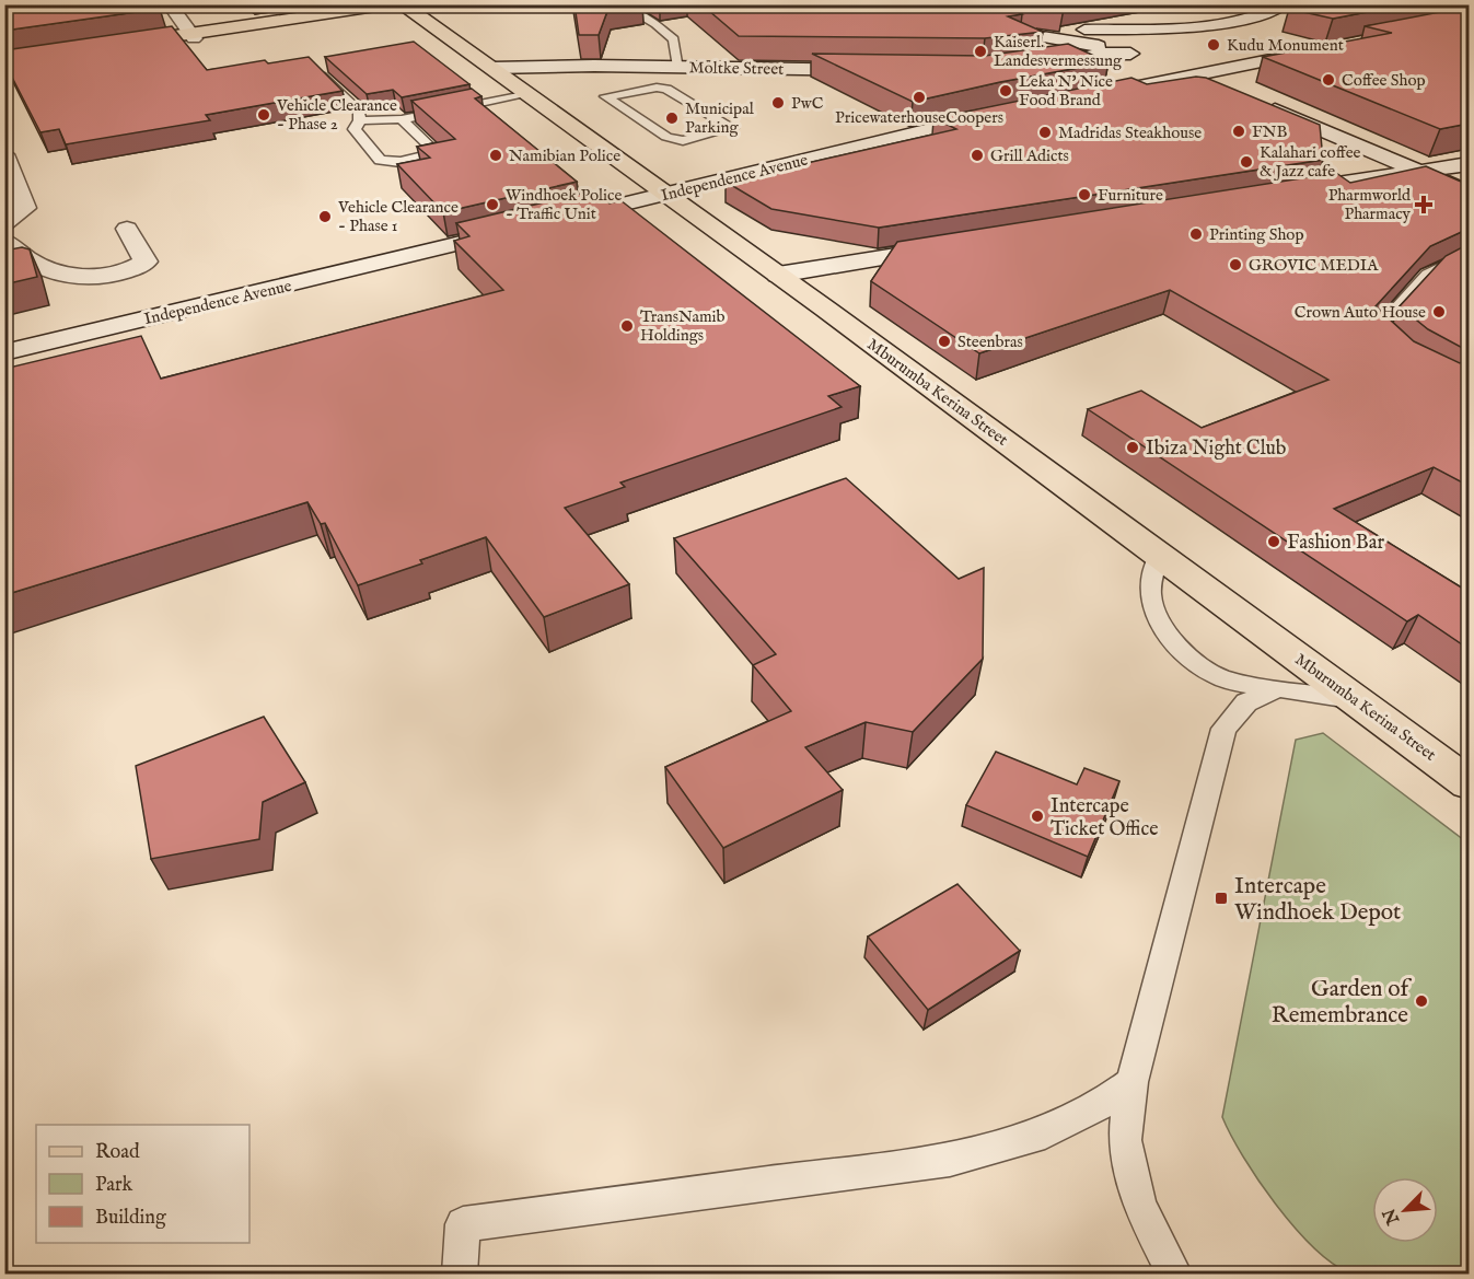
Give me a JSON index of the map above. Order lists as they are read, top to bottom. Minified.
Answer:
{"streets":{"main road":["Mburumba Kerina Street"],"street":["Moltke Street","Independence Avenue"]},"crossings":[["Moltke Street","Mburumba Kerina Street"],["Independence Avenue","Mburumba Kerina Street"]],"places":{"other":["Kudu Monument","Kaiserl. Landesvermessung","Coffee Shop","Leka N' Nice Food Brand","PricewaterhouseCoopers","PwC","Vehicle Clearance - Phase 2","Municipal Parking","FNB","Madridas Steakhouse","Namibian Police","Grill Adicts","Kalahari coffee & Jazz cafe","Furniture","Windhoek Police - Traffic Unit","Vehicle Clearance - Phase 1","Printing Shop","GROVIC MEDIA","Crown Auto House","TransNamib Holdings","Steenbras","Ibiza Night Club","Fashion Bar","Intercape Ticket Office","Garden of Remembrance"],"health":["Pharmworld Pharmacy"],"transit":["Intercape Windhoek Depot"]},"legend":["Road","Park","Building"],"north":"bottom left"}
